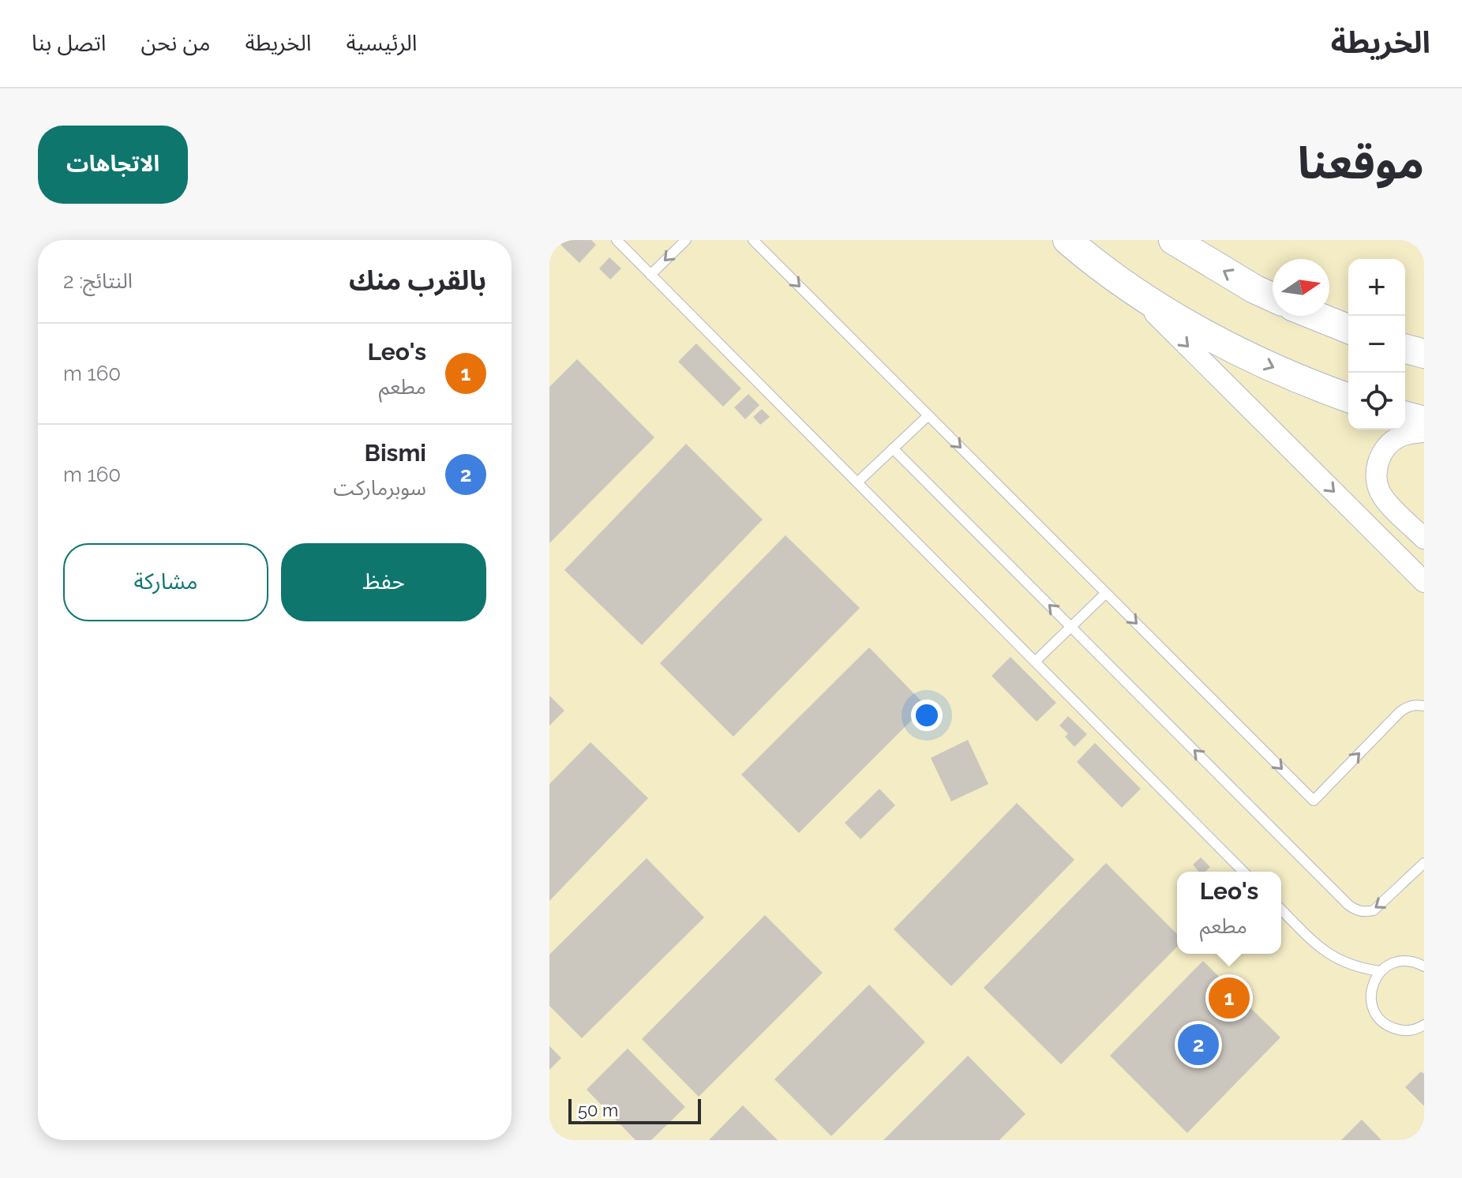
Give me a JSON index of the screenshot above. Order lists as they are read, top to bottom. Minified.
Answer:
{"scale_bar":"50 m","north":"right","page":{"header":"الخريطة","nav":["الرئيسية","الخريطة","من نحن","اتصل بنا"],"title":"موقعنا","buttons":["الاتجاهات",["حفظ","مشاركة"]],"heading":["بالقرب منك","النتائج: 2"],"map_buttons":["+","−"],"list":[{"mark":"1","name":"Leo's","note":"مطعم","value":"160 m"},{"mark":"2","name":"Bismi","note":"سوبرماركت","value":"160 m"}],"popup":["Leo's","مطعم"],"pins":["1","2"],"scale":"50 m"}}
